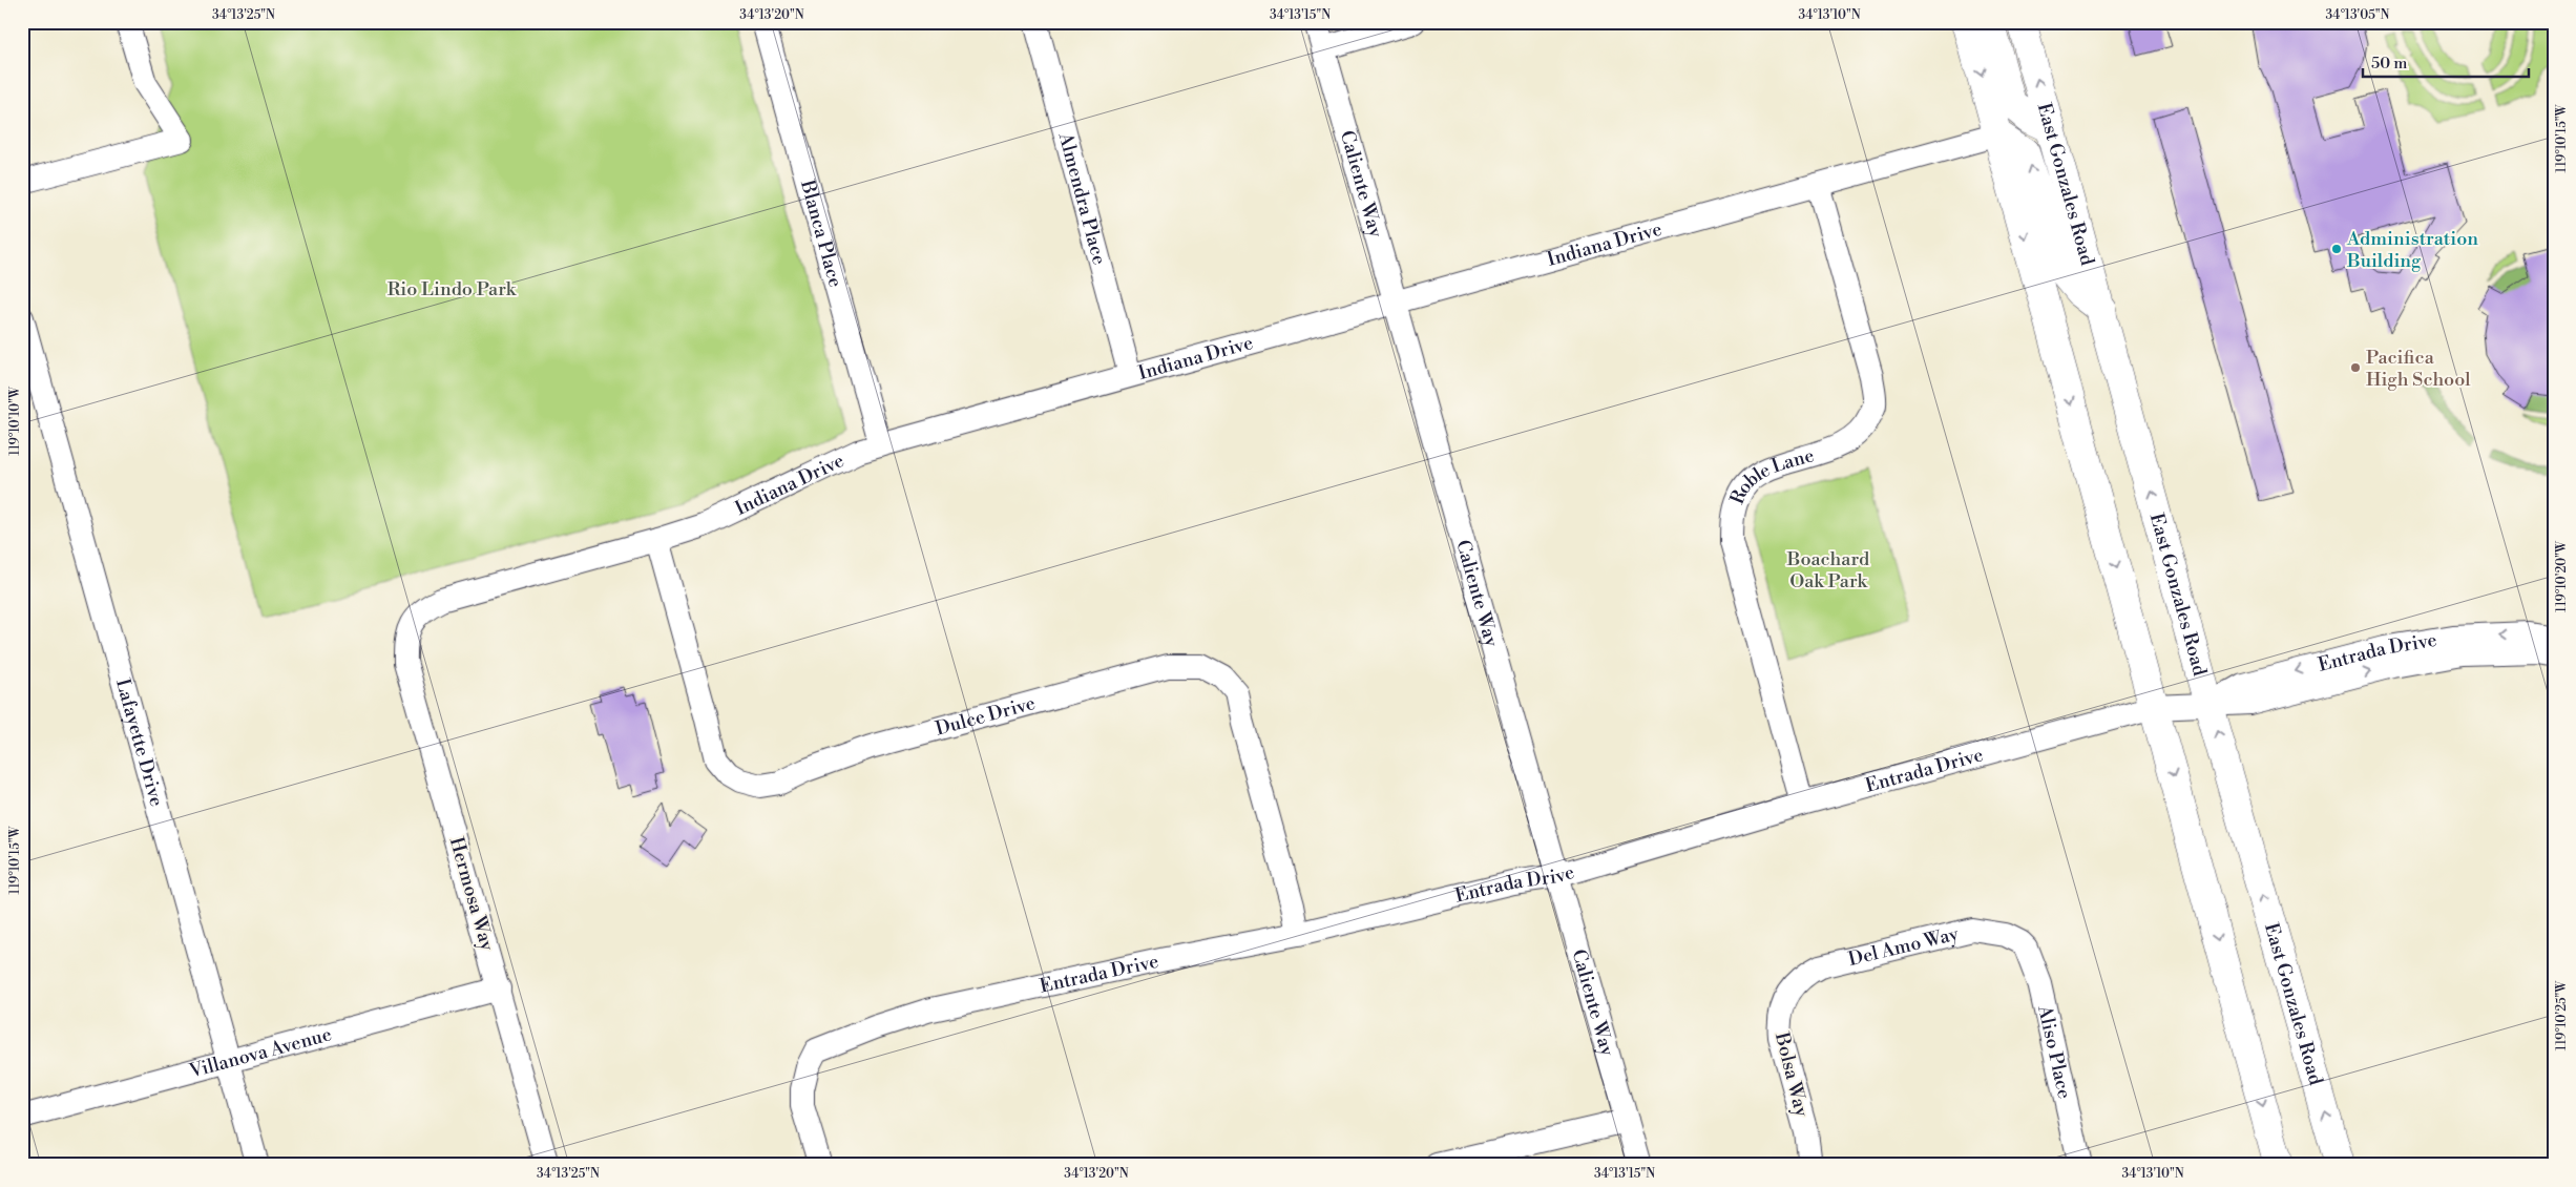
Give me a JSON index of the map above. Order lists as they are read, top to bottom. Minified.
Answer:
{"streets":{"main road":["East Gonzales Road"],"street":["Caliente Way","Almendra Place","Blanca Place","Indiana Drive","Roble Lane","Entrada Drive","Dulce Drive","Lafayette Drive","Hermosa Way","Del Amo Way","Villanova Avenue","Aliso Place","Bolsa Way"]},"crossings":[["Caliente Way","Indiana Drive"],["Caliente Way","Entrada Drive"],["East Gonzales Road","Entrada Drive"],["Almendra Place","Indiana Drive"],["Blanca Place","Indiana Drive"],["Indiana Drive","Roble Lane"],["Indiana Drive","Dulce Drive"],["Indiana Drive","Hermosa Way"],["Roble Lane","Entrada Drive"],["Entrada Drive","Dulce Drive"],["Lafayette Drive","Villanova Avenue"],["Hermosa Way","Villanova Avenue"],["Del Amo Way","Aliso Place"],["Del Amo Way","Bolsa Way"]],"parks":["Rio Lindo Park","Boachard Oak Park"],"places":["Administration Building","Pacifica High School"],"scale_bar":"50 m","coordinates":["34°13'25\"N","34°13'20\"N","34°13'15\"N","34°13'10\"N","34°13'05\"N","119°10'15\"W","119°10'10\"W","119°10'20\"W","119°10'25\"W"]}
